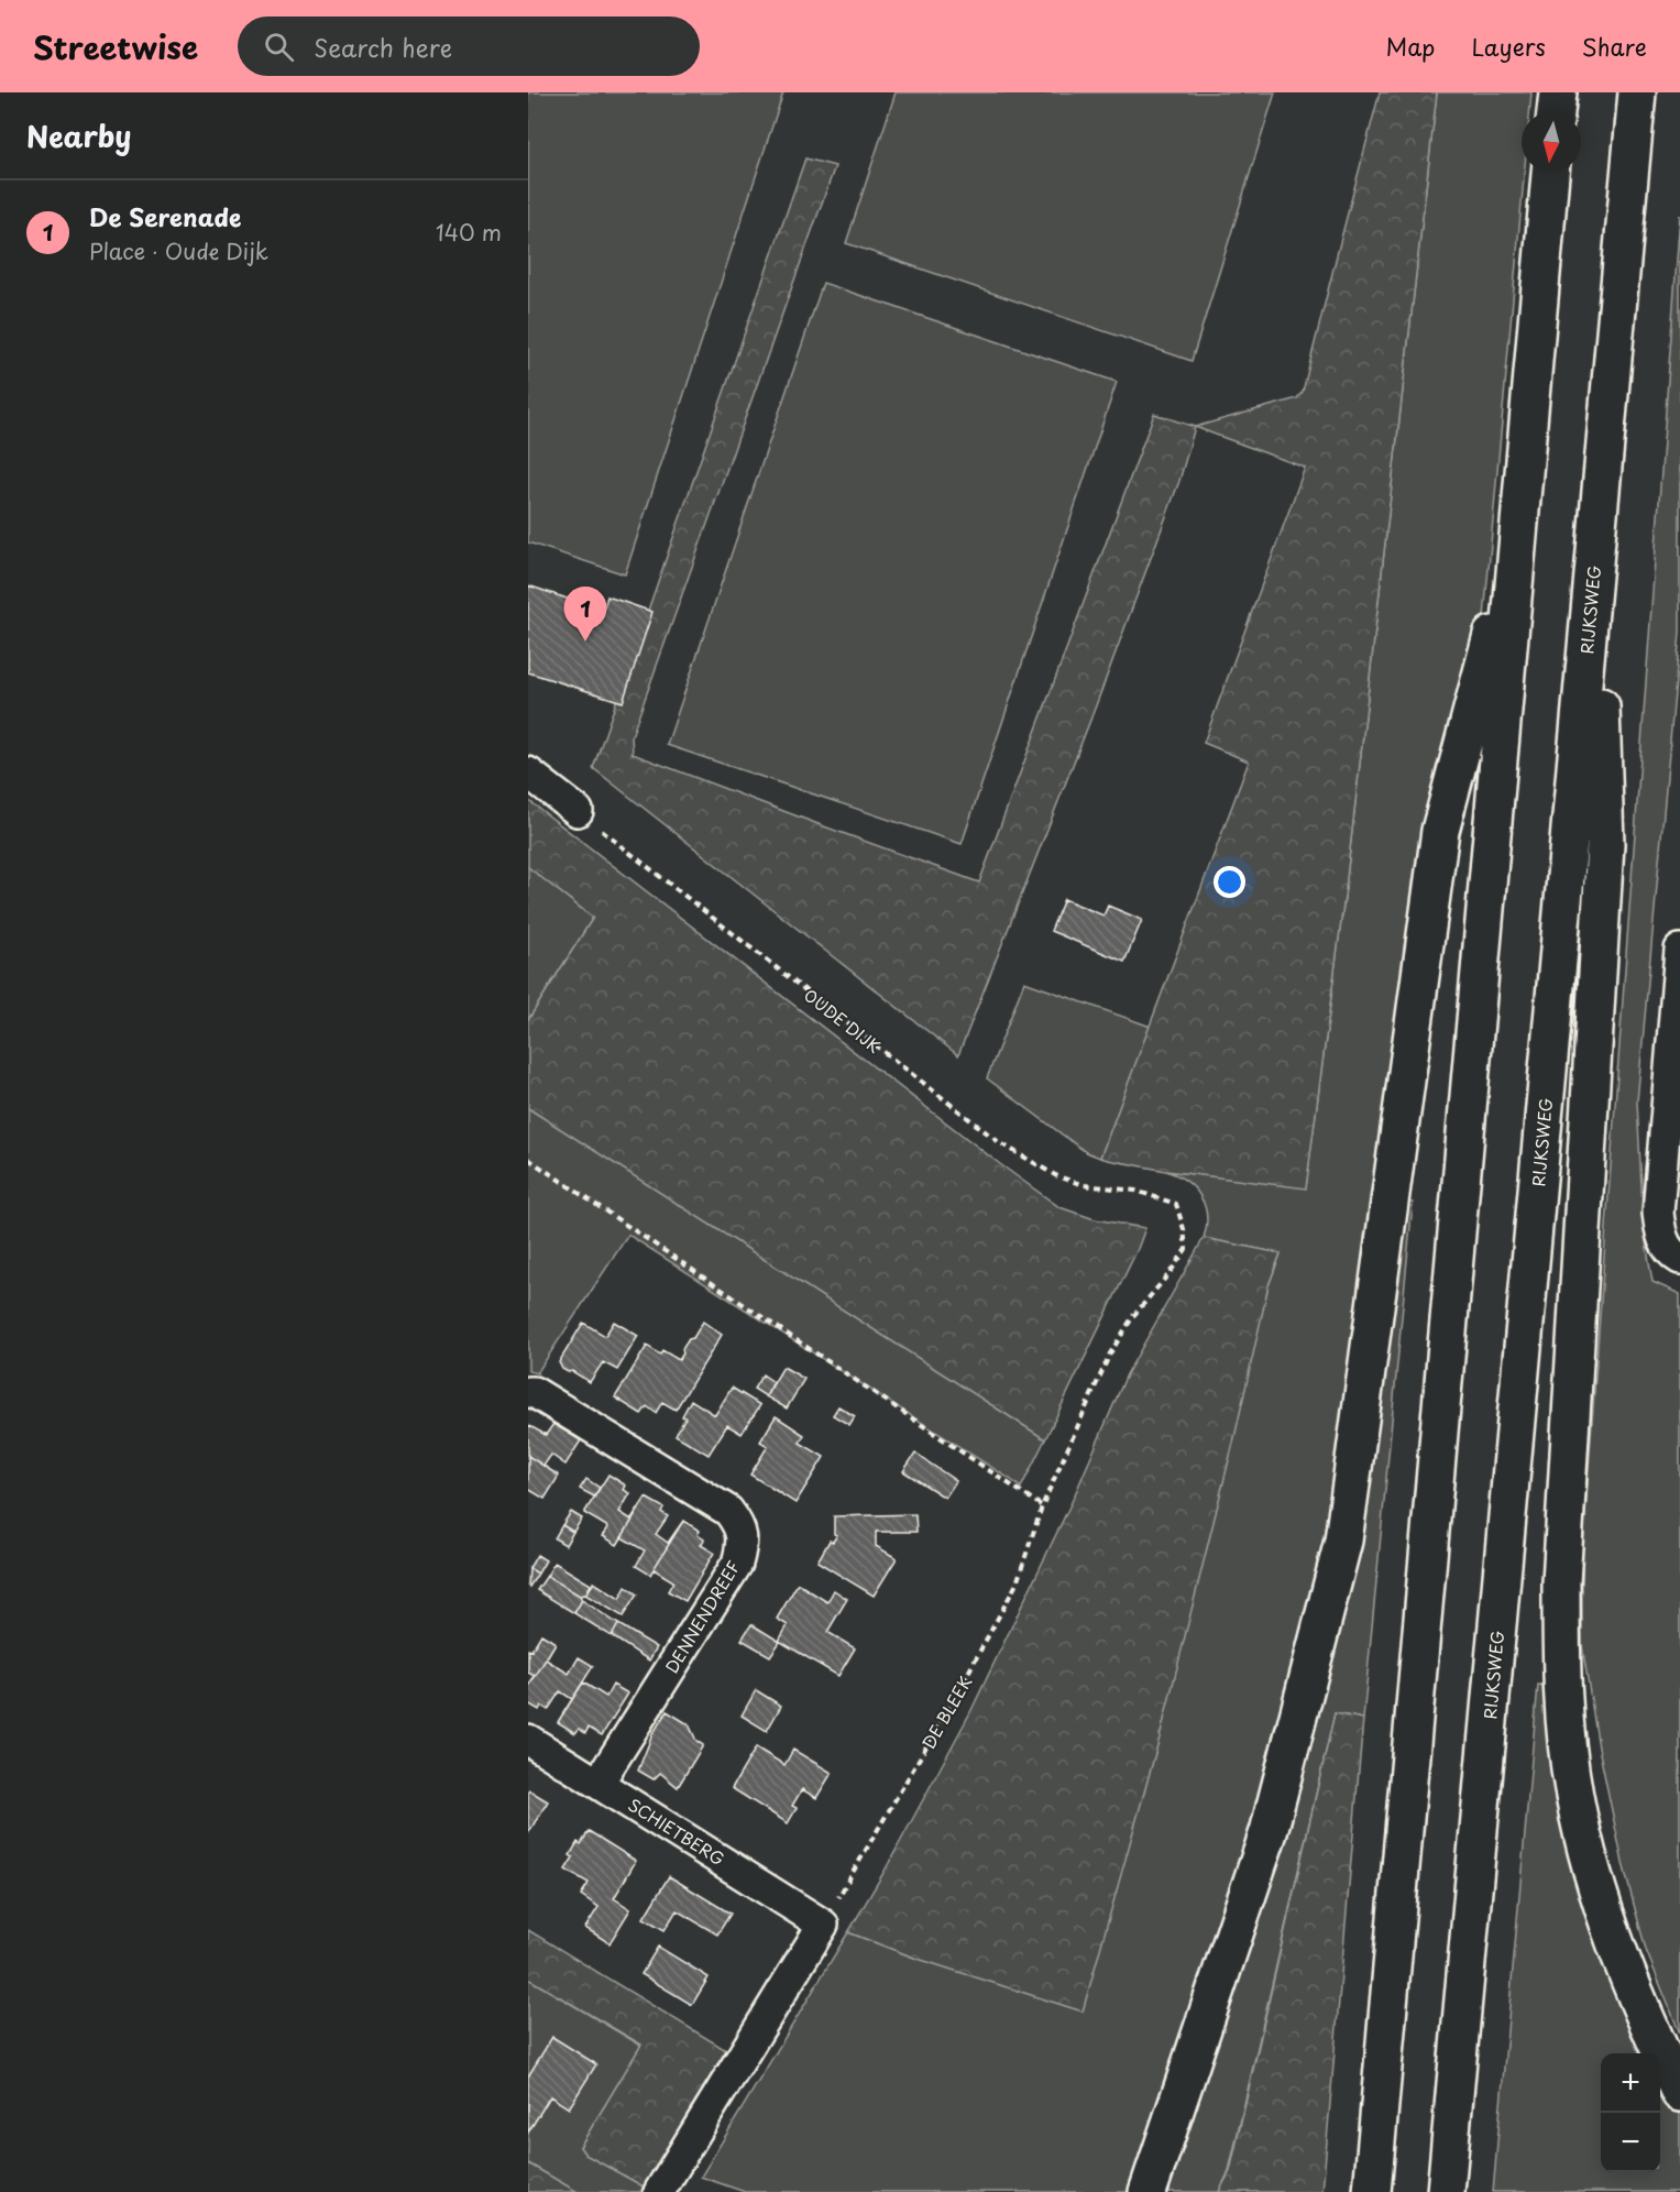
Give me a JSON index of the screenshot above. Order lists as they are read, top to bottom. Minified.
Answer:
{"streets":{"highway":["RIJKSWEG"],"street":["DENNENDREEF","SCHIETBERG"],"path":["OUDE DIJK","DE BLEEK"]},"crossings":[["OUDE DIJK","DE BLEEK"],["DENNENDREEF","SCHIETBERG"],["DE BLEEK","SCHIETBERG"]],"north":"bottom","page":{"header":"Streetwise","search":"Search here","nav":["Map","Layers","Share"],"heading":"Nearby","list":[{"mark":"1","name":"De Serenade","note":"Place · Oude Dijk","value":"140 m"}],"pins":"1","map_buttons":["+","−"]}}
